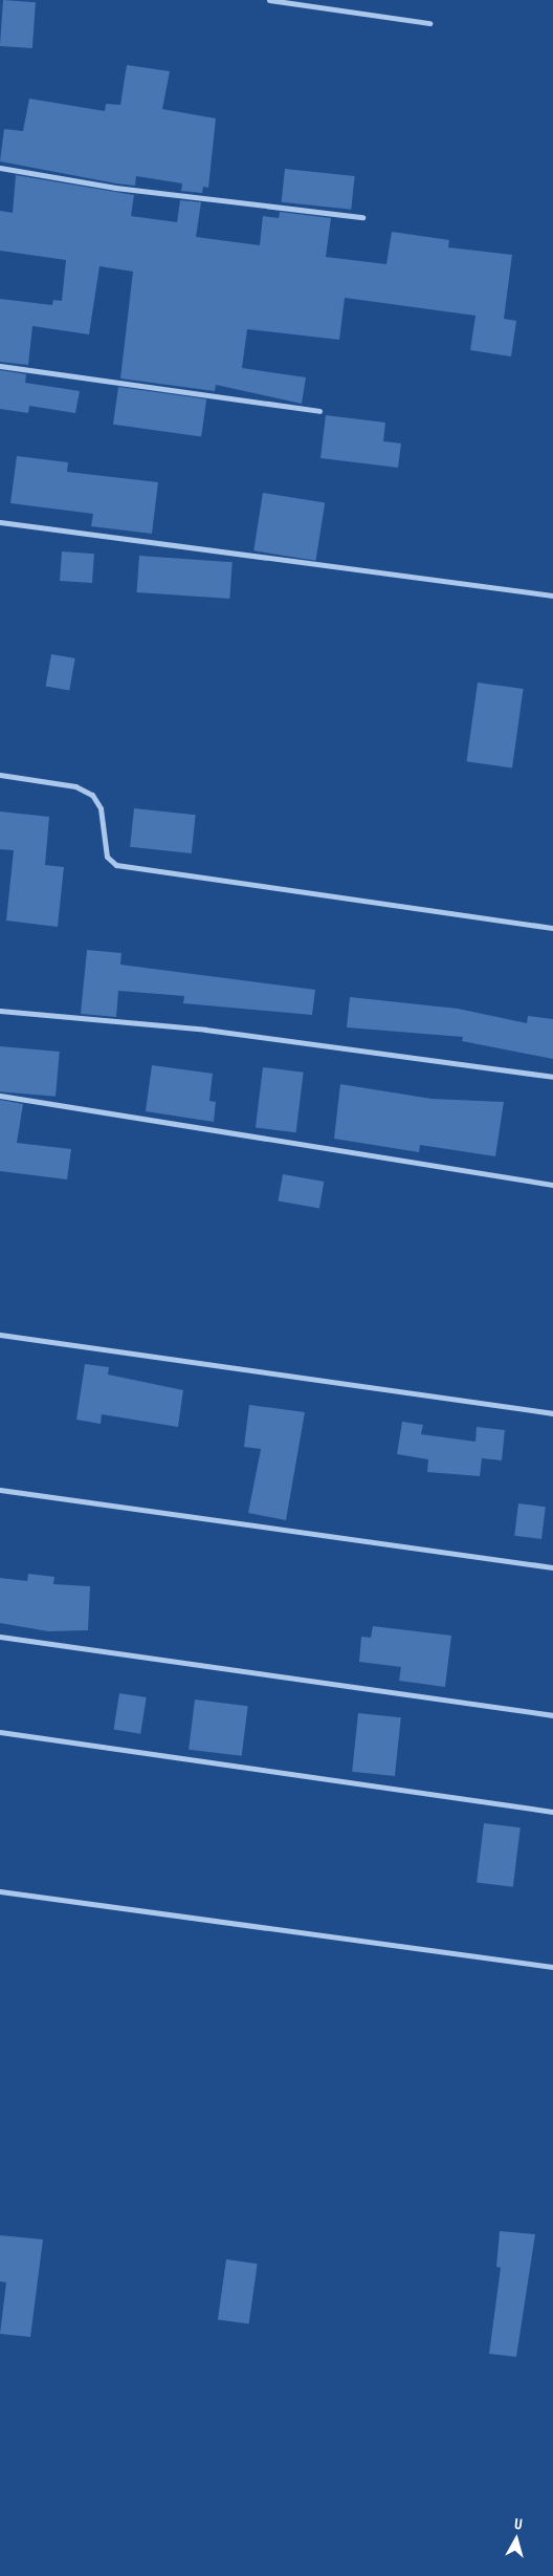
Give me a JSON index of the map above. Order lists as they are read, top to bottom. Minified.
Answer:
{"north":"top"}
